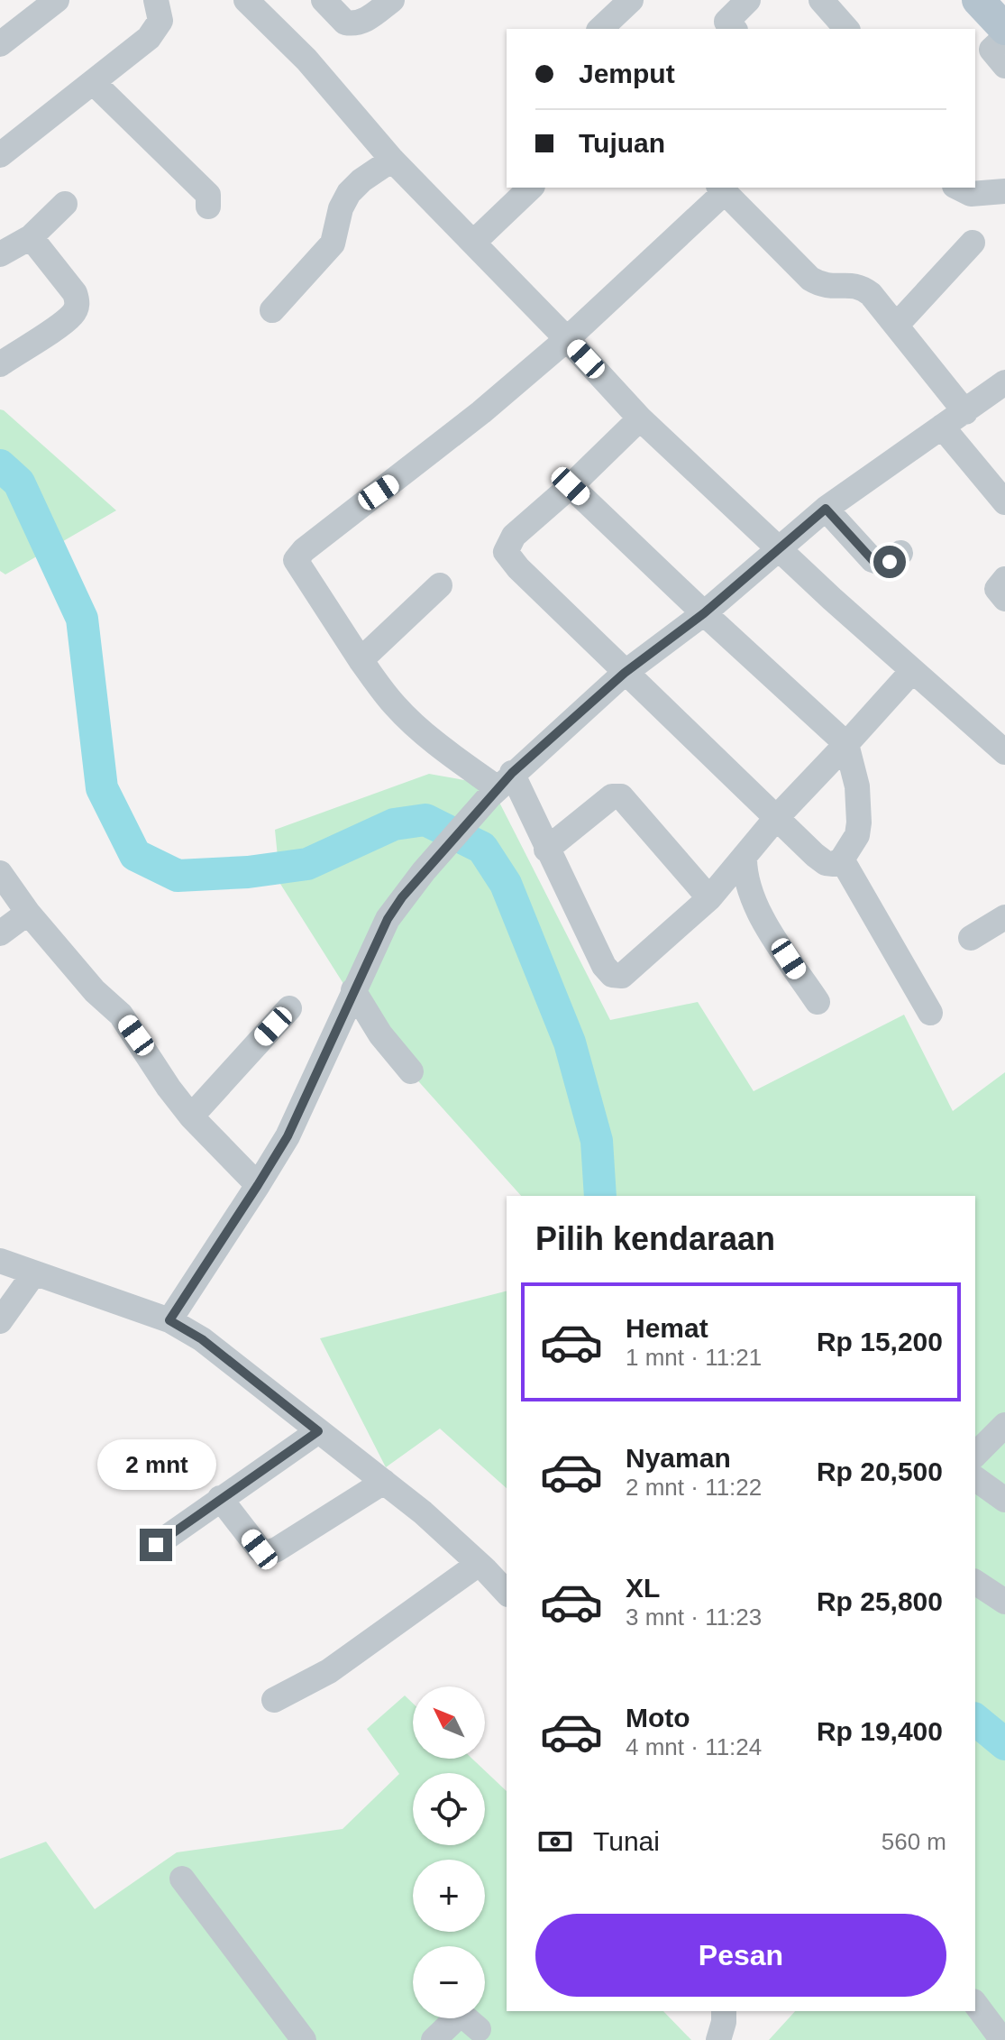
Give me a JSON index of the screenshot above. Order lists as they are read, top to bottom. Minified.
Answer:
{"north":"top left","page":{"banner":["Jemput","Tujuan"],"heading":"Pilih kendaraan","list":[{"name":"Hemat","note":"1 mnt · 11:21","value":"Rp 15,200"},{"name":"Nyaman","note":"2 mnt · 11:22","value":"Rp 20,500"},{"name":"XL","note":"3 mnt · 11:23","value":"Rp 25,800"},{"name":"Moto","note":"4 mnt · 11:24","value":"Rp 19,400"}],"bubble":"2 mnt","map_buttons":["+","−"],"pay":["Tunai","560 m"],"buttons":"Pesan"}}
